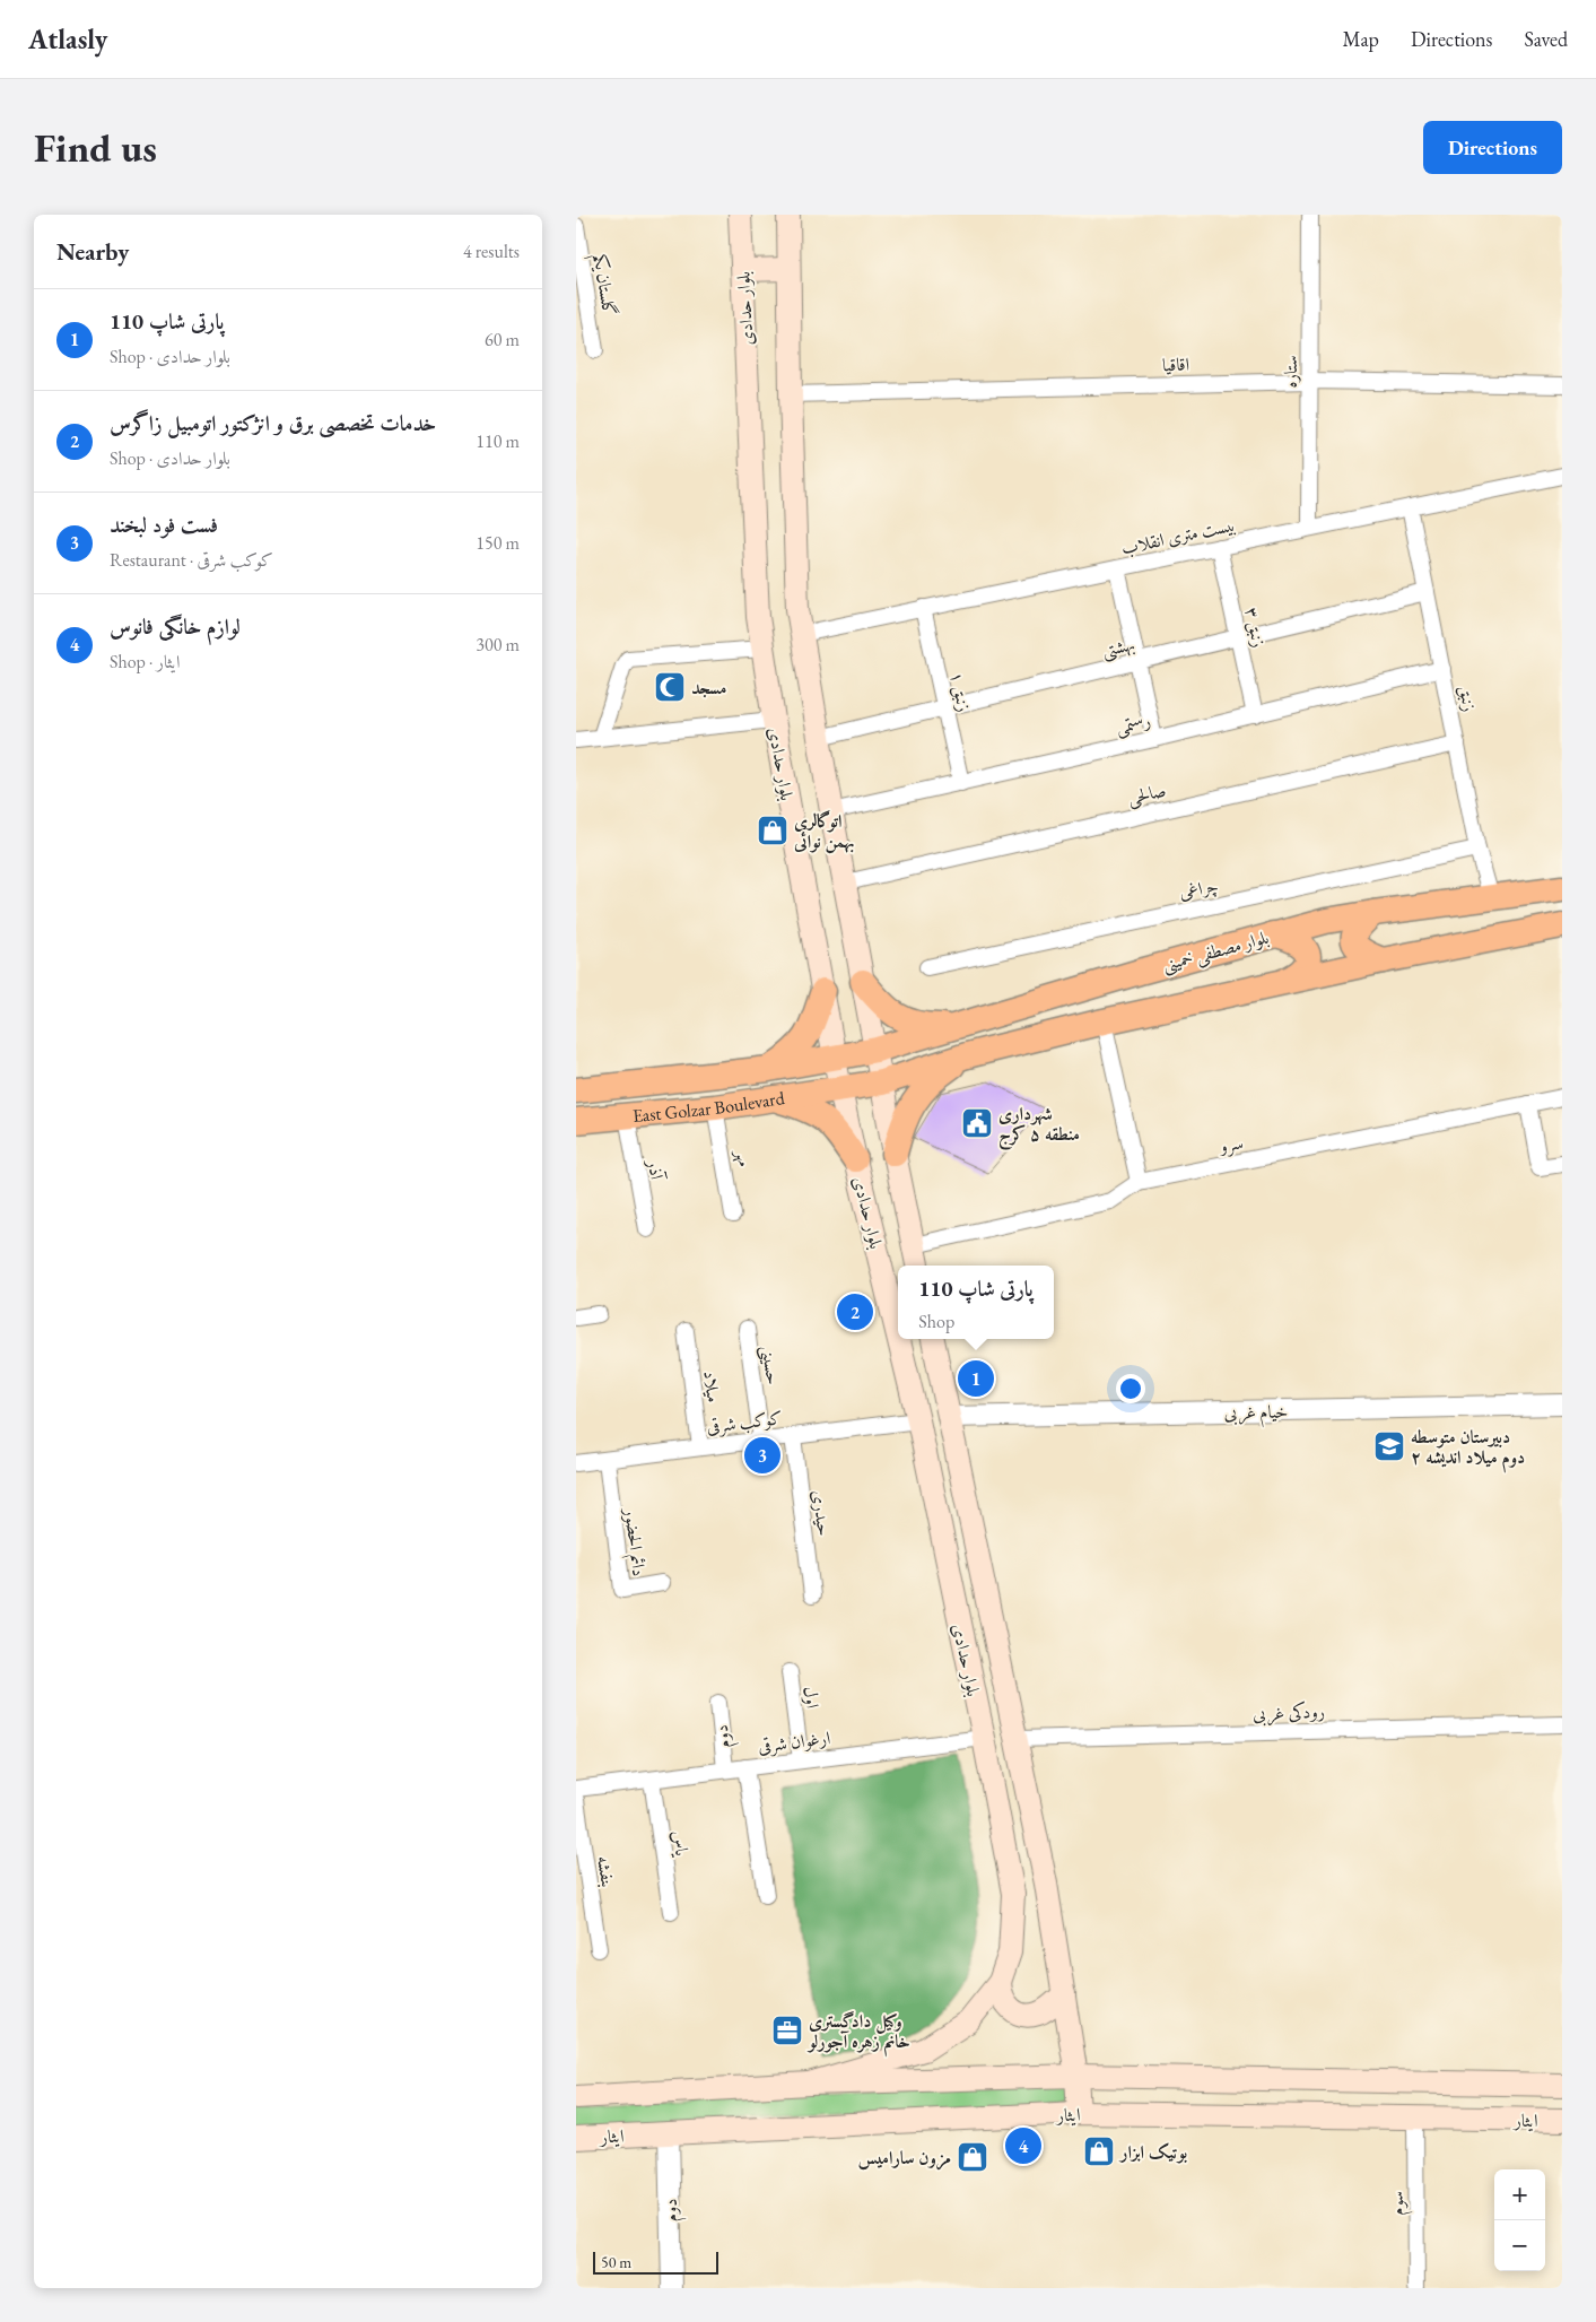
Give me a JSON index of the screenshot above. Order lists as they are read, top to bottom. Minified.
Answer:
{"streets":{"main road":["بلوار حدادی","بلوار مصطفی خمینی","East Golzar Boulevard","ایثار"],"street":["گلستان یکم","اقاقیا","ستاره","بیست متری انقلاب","زنبق ۳","بهشتی","زنبق ۱","زنبق","رستمی","صالحی","چراغی","سرو","مهر","آذر","حسینی","میلاد","خیام غربی","کوکب شرقی","حیدری","دائم الحضور","اول","رودکی غربی","دوم","ارغوان شرقی","یاس","بنفشه","سوم"]},"crossings":[["بلوار حدادی","اقاقیا"],["بلوار حدادی","بیست متری انقلاب"],["بلوار حدادی","بهشتی"],["بلوار حدادی","رستمی"],["بلوار حدادی","صالحی"],["بلوار حدادی","بلوار مصطفی خمینی"],["بلوار حدادی","East Golzar Boulevard"],["بلوار حدادی","سرو"],["بلوار حدادی","خیام غربی"],["بلوار حدادی","کوکب شرقی"],["بلوار حدادی","رودکی غربی"],["بلوار حدادی","ارغوان شرقی"],["بلوار حدادی","ایثار"],["اقاقیا","ستاره"],["ستاره","بیست متری انقلاب"],["بیست متری انقلاب","زنبق ۳"],["بیست متری انقلاب","زنبق ۱"],["بیست متری انقلاب","زنبق"],["زنبق ۳","بهشتی"],["زنبق ۳","رستمی"],["بهشتی","زنبق ۱"],["بهشتی","زنبق"],["زنبق ۱","رستمی"],["زنبق","رستمی"],["زنبق","صالحی"],["زنبق","چراغی"],["زنبق","بلوار مصطفی خمینی"],["بلوار مصطفی خمینی","East Golzar Boulevard"],["East Golzar Boulevard","مهر"],["East Golzar Boulevard","آذر"],["حسینی","کوکب شرقی"],["میلاد","کوکب شرقی"],["کوکب شرقی","حیدری"],["کوکب شرقی","دائم الحضور"],["اول","ارغوان شرقی"],["دوم","ارغوان شرقی"],["دوم","ایثار"],["ارغوان شرقی","یاس"],["ایثار","سوم"]],"places":{"mosque":["مسجد"],"shop":["اتوگالری بهمن نوائی","بوتیک ابزار","مزون سارامیس"],"public building":["شهرداری منطقه ۵ کرج"],"school or university":["دبیرستان متوسطه دوم میلاد اندیشه ۲"],"office":["وکیل دادگستری خانم زهره آجورلو"]},"scale_bar":"50 m","page":{"header":"Atlasly","nav":["Map","Directions","Saved"],"buttons":"Directions","title":"Find us","heading":["Nearby","4 results"],"list":[{"mark":"1","name":"پارتی شاپ 110","note":"Shop · بلوار حدادی","value":"60 m"},{"mark":"2","name":"خدمات تخصصی برق و انژکتور اتومبیل زاگرس","note":"Shop · بلوار حدادی","value":"110 m"},{"mark":"3","name":"فست فود لبخند","note":"Restaurant · کوکب شرقی","value":"150 m"},{"mark":"4","name":"لوازم خانگی فانوس","note":"Shop · ایثار","value":"300 m"}],"popup":["پارتی شاپ 110","Shop"],"pins":["2","1","3","4"],"map_buttons":["+","−"],"scale":"50 m"}}
